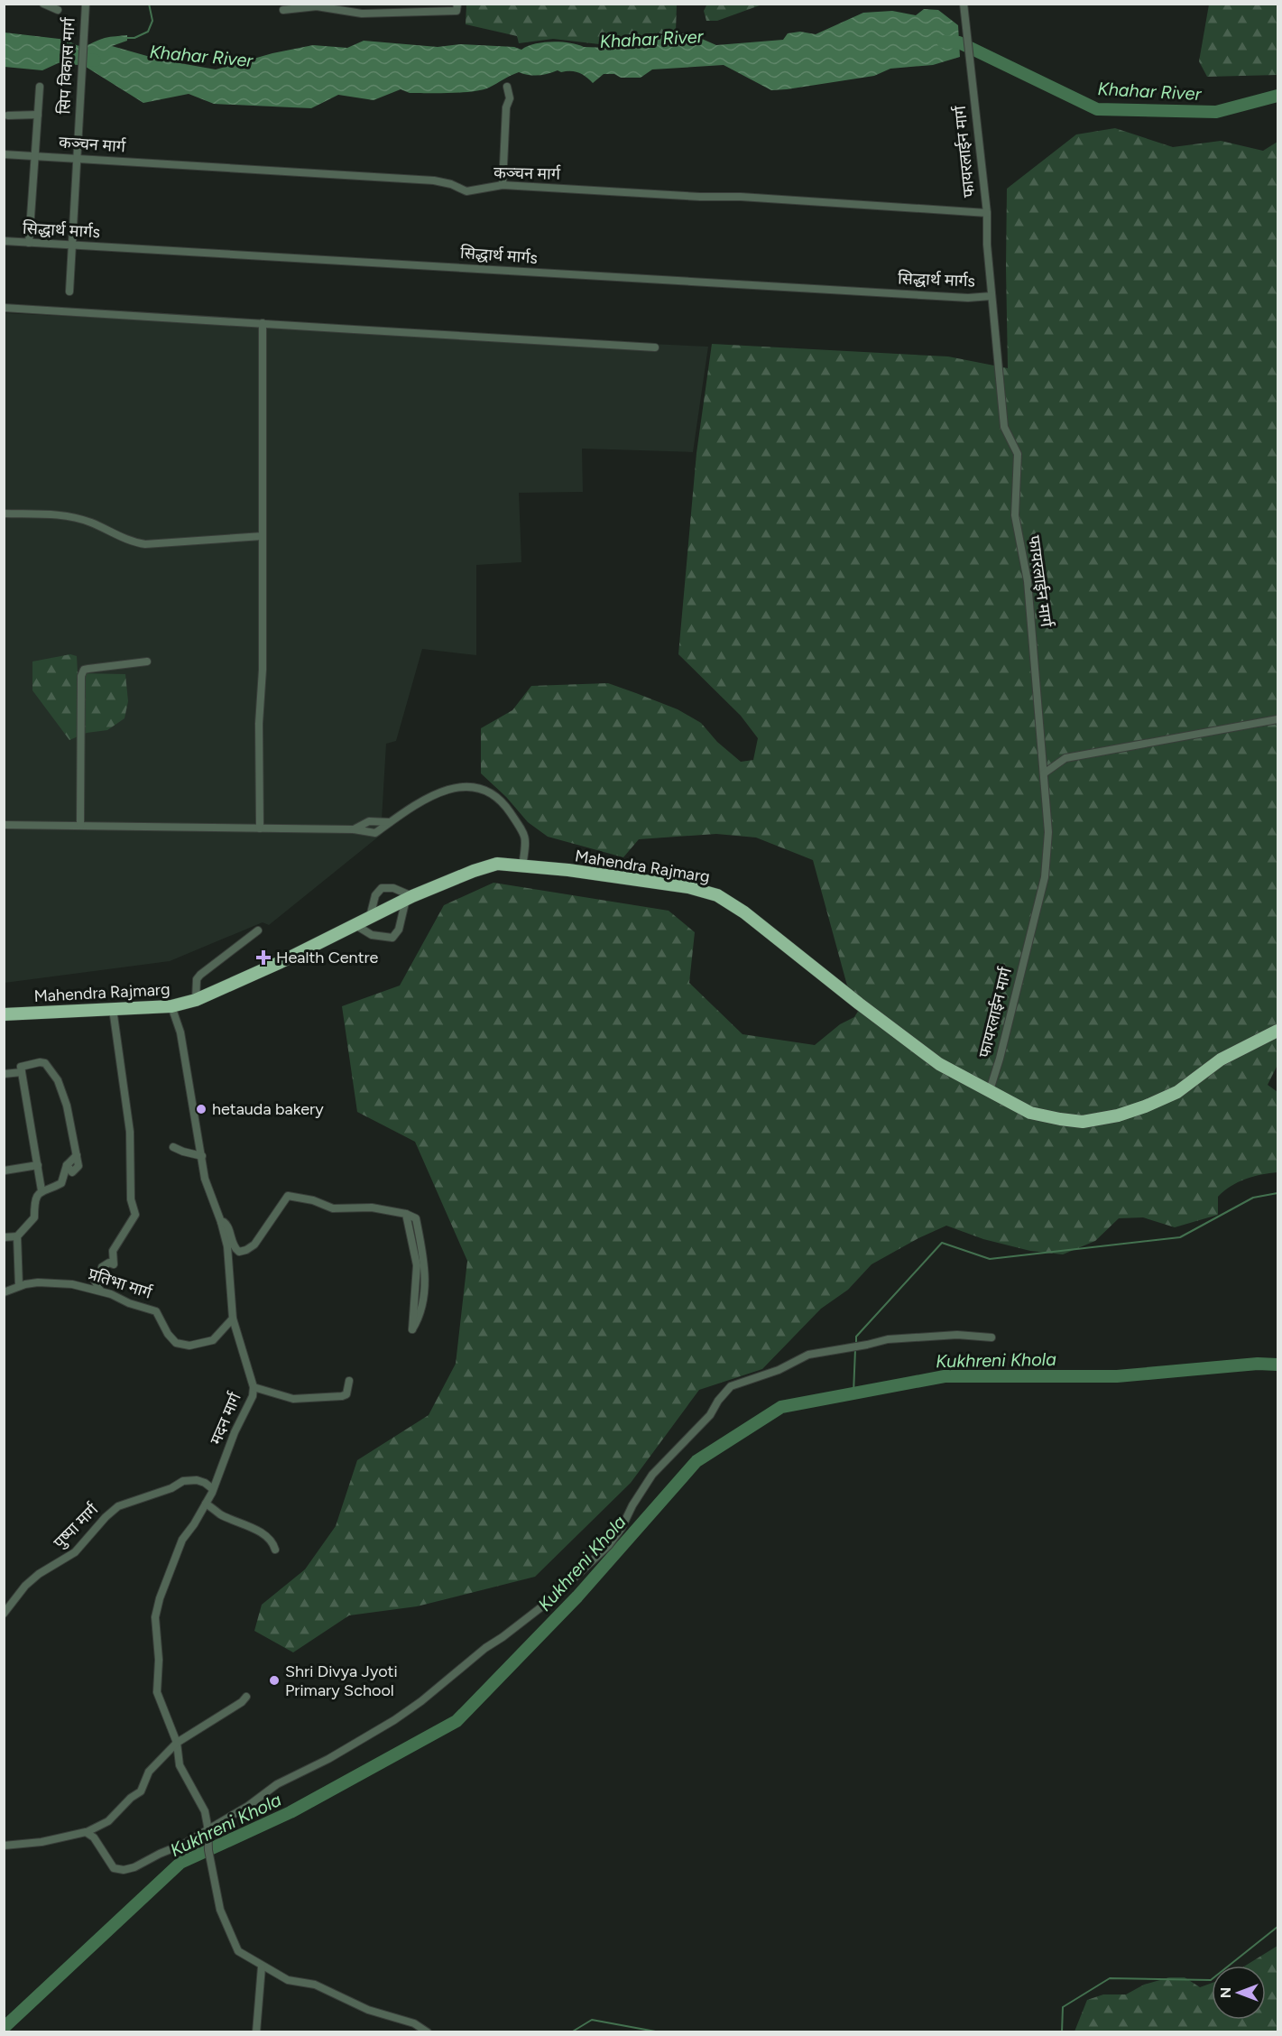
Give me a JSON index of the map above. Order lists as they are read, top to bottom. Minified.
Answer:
{"streets":{"highway":["Mahendra Rajmarg"],"street":["सिप विकास मार्ग","कञ्चन मार्ग","फायरलाईन मार्ग","सिद्धार्थ मार्गs","प्रतिभा मार्ग","मदन मार्ग","पुष्पा मार्ग"]},"crossings":[["सिप विकास मार्ग","कञ्चन मार्ग"],["सिप विकास मार्ग","सिद्धार्थ मार्गs"],["कञ्चन मार्ग","फायरलाईन मार्ग"],["फायरलाईन मार्ग","सिद्धार्थ मार्गs"],["फायरलाईन मार्ग","Mahendra Rajmarg"],["Mahendra Rajmarg","मदन मार्ग"],["प्रतिभा मार्ग","मदन मार्ग"],["मदन मार्ग","पुष्पा मार्ग"]],"water":["Khahar River","Kukhreni Khola"],"places":{"health":["Health Centre"],"other":["hetauda bakery","Shri Divya Jyoti Primary School"]},"north":"left"}
